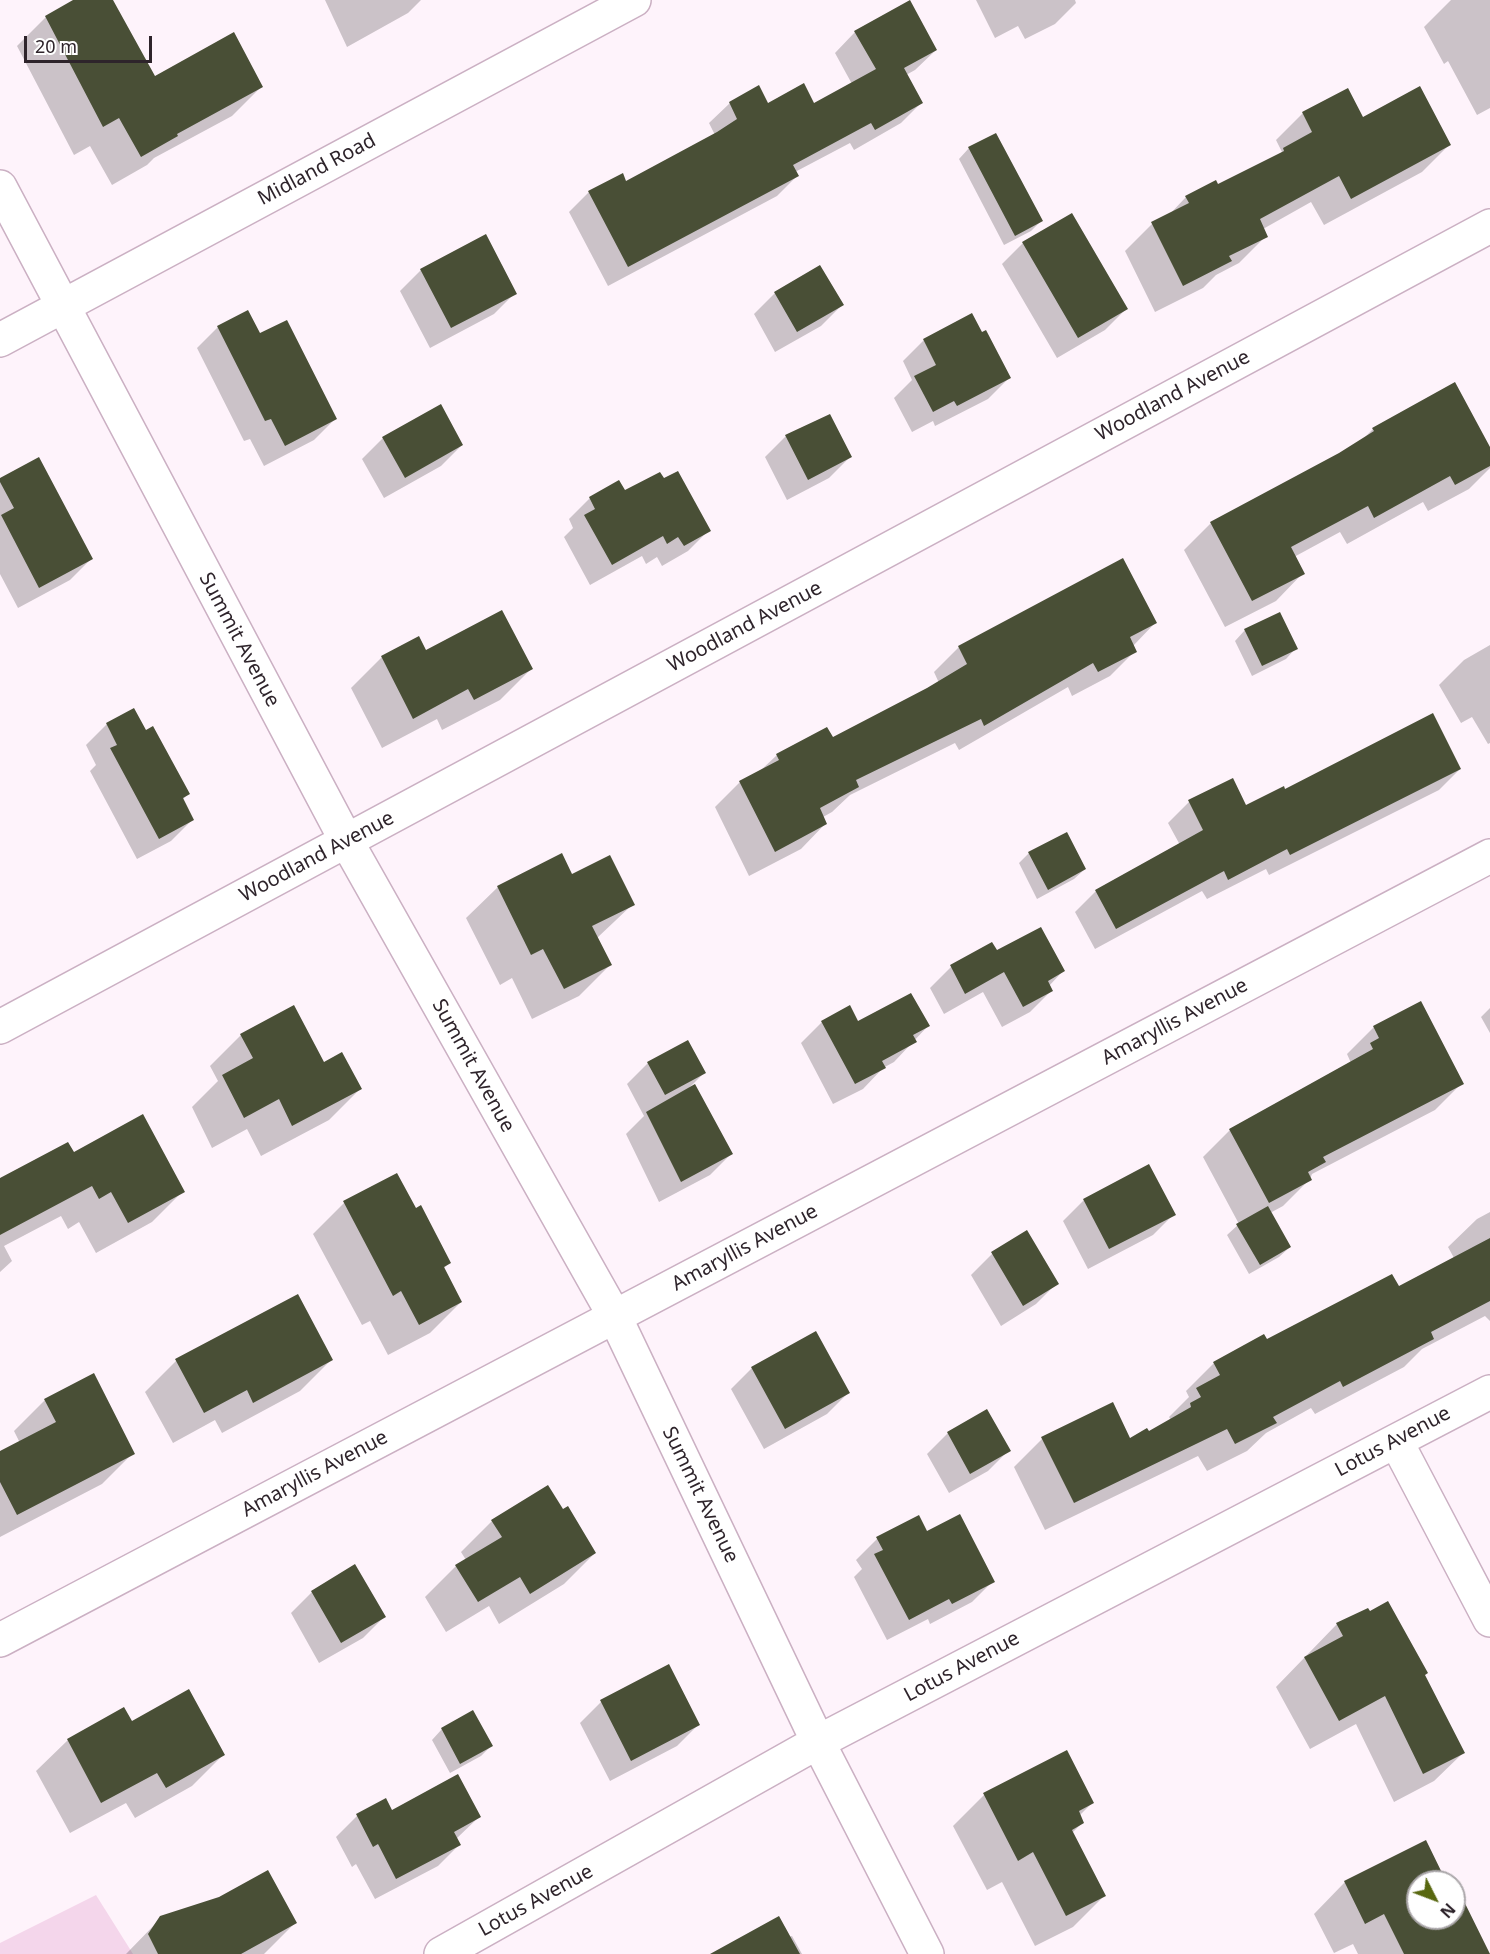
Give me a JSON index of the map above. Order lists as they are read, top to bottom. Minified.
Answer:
{"streets":{"street":["Midland Road","Woodland Avenue","Summit Avenue","Amaryllis Avenue","Lotus Avenue"]},"crossings":[["Midland Road","Summit Avenue"],["Woodland Avenue","Summit Avenue"],["Summit Avenue","Amaryllis Avenue"],["Summit Avenue","Lotus Avenue"]],"scale_bar":"20 m","north":"bottom right"}
